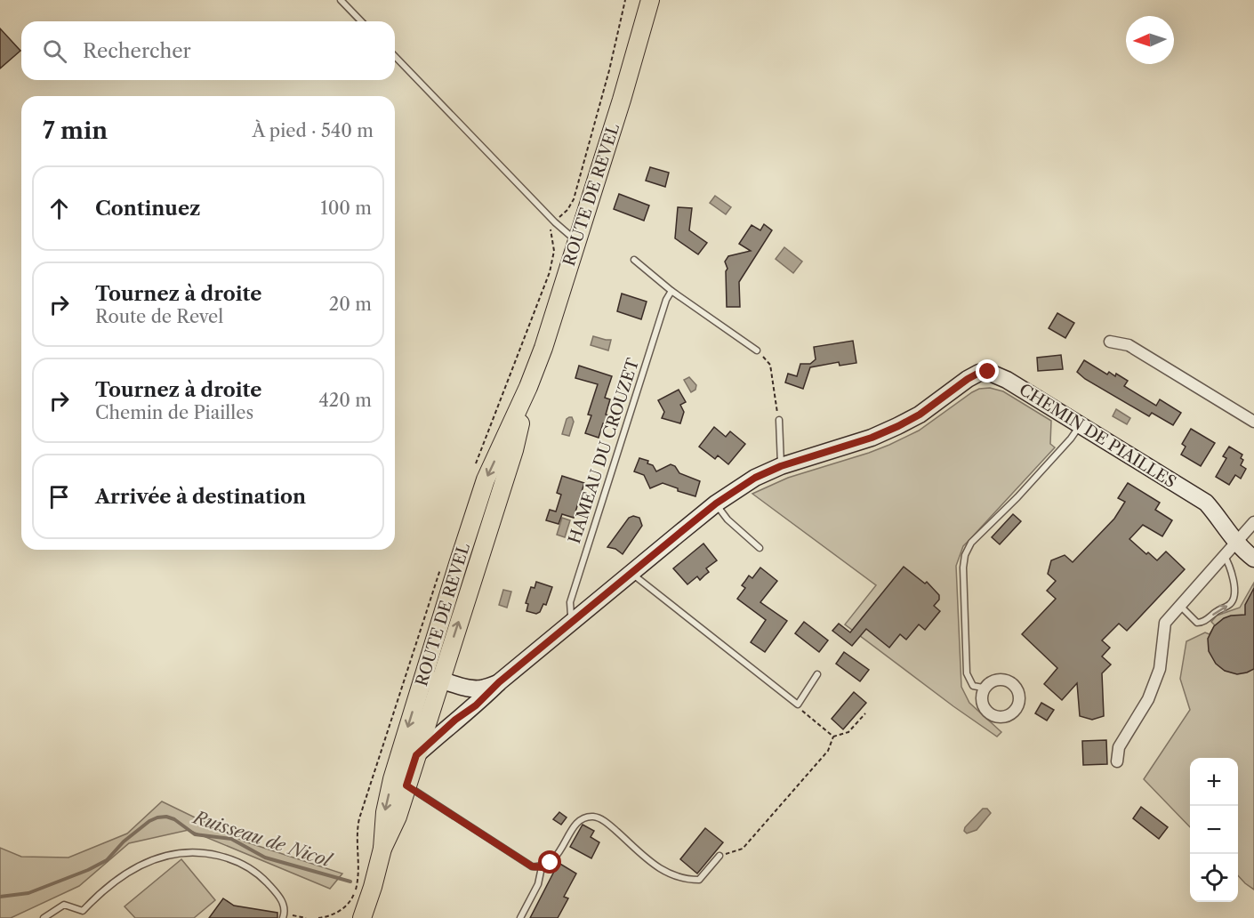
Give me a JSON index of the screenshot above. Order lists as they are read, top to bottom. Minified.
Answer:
{"streets":{"main road":["ROUTE DE REVEL"],"street":["CHEMIN DE PIAILLES"],"lane":["HAMEAU DU CROUZET"]},"crossings":[["ROUTE DE REVEL","CHEMIN DE PIAILLES"],["CHEMIN DE PIAILLES","HAMEAU DU CROUZET"]],"water":["Ruisseau de Nicol"],"north":"left","page":{"search":"Rechercher","heading":["7 min","À pied · 540 m"],"list":[["Continuez","100 m"],["Tournez à droite","Route de Revel","20 m"],["Tournez à droite","Chemin de Piailles","420 m"],"Arrivée à destination"],"map_buttons":["+","−"]}}
